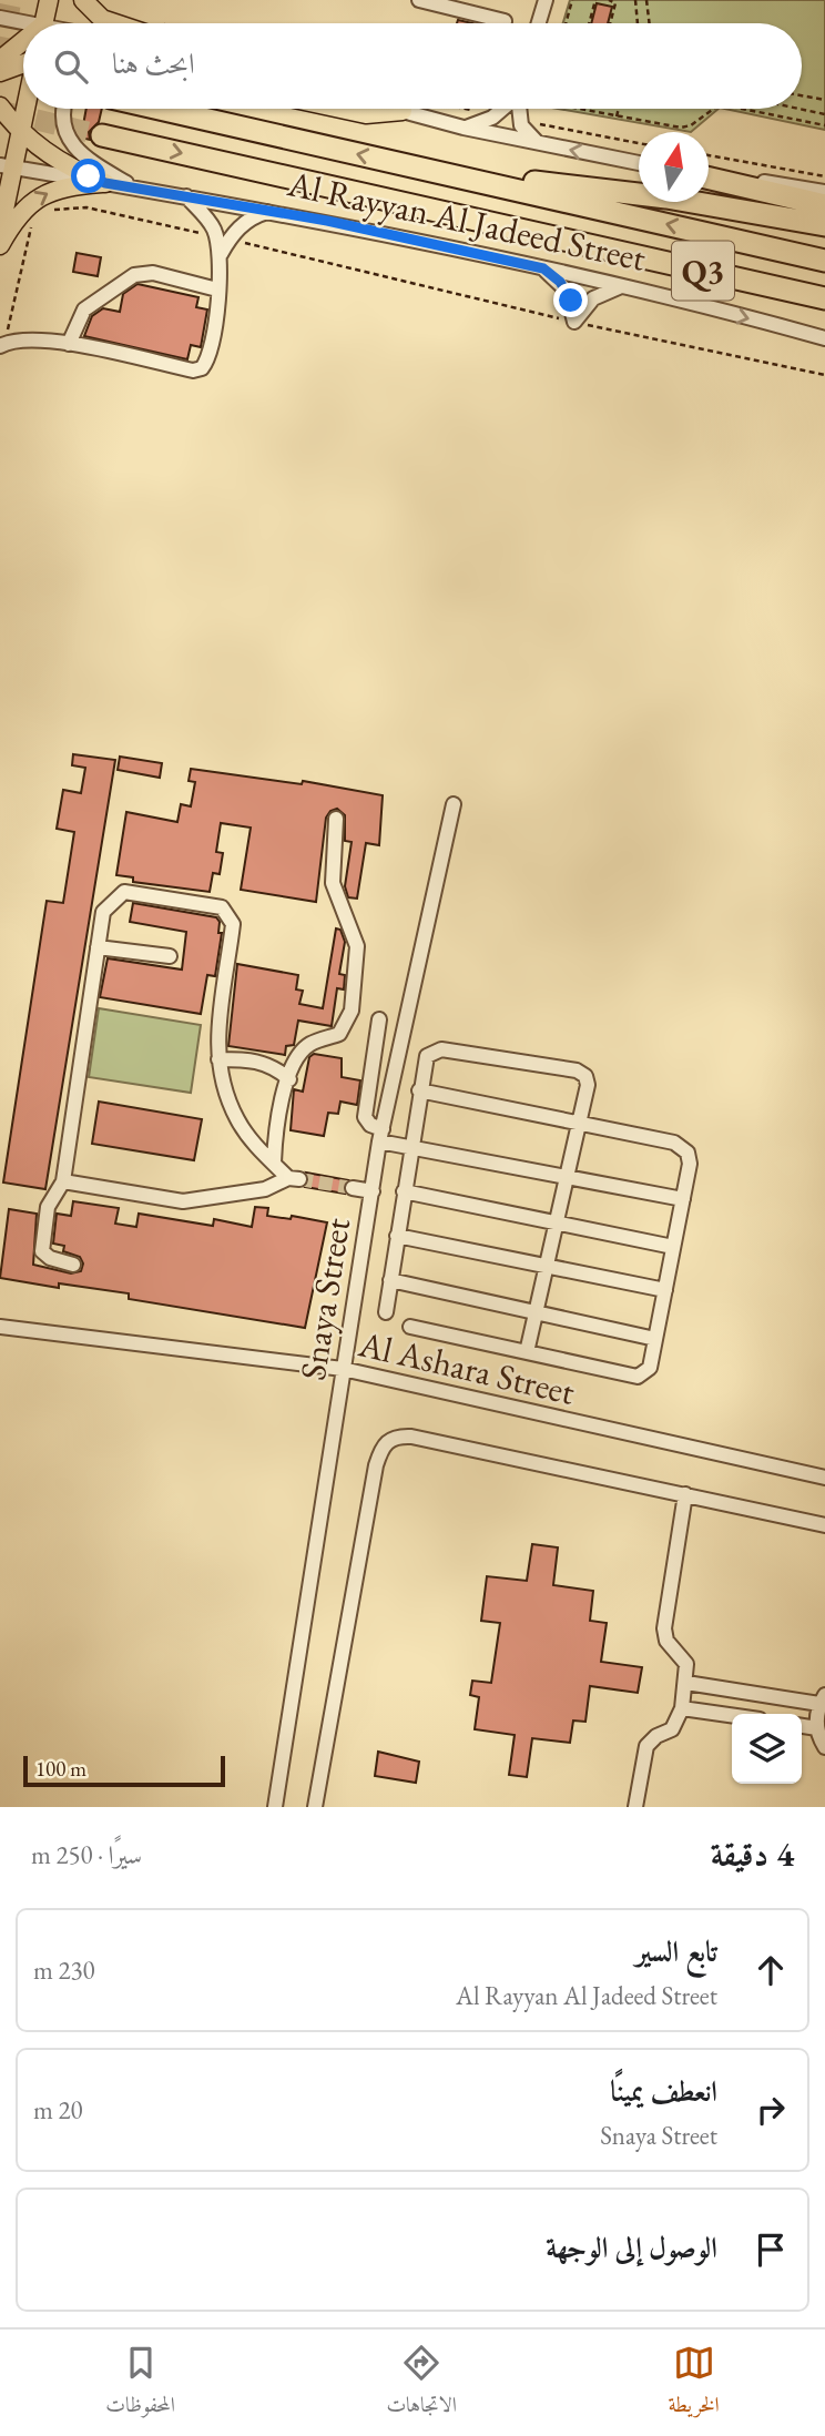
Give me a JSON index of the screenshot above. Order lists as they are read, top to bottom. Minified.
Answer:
{"streets":{"highway":["Al Rayyan Al Jadeed Street","Q3"],"street":["Snaya Street","Al Ashara Street"]},"crossings":[["Snaya Street","Al Ashara Street"]],"scale_bar":"100 m","north":"top","page":{"search":"ابحث هنا","scale":"100 m","heading":["4 دقيقة","سيرًا · 250 m"],"list":[["تابع السير","Al Rayyan Al Jadeed Street","230 m"],["انعطف يمينًا","Snaya Street","20 m"],"الوصول إلى الوجهة"],"nav":["الخريطة","الاتجاهات","المحفوظات"]}}
